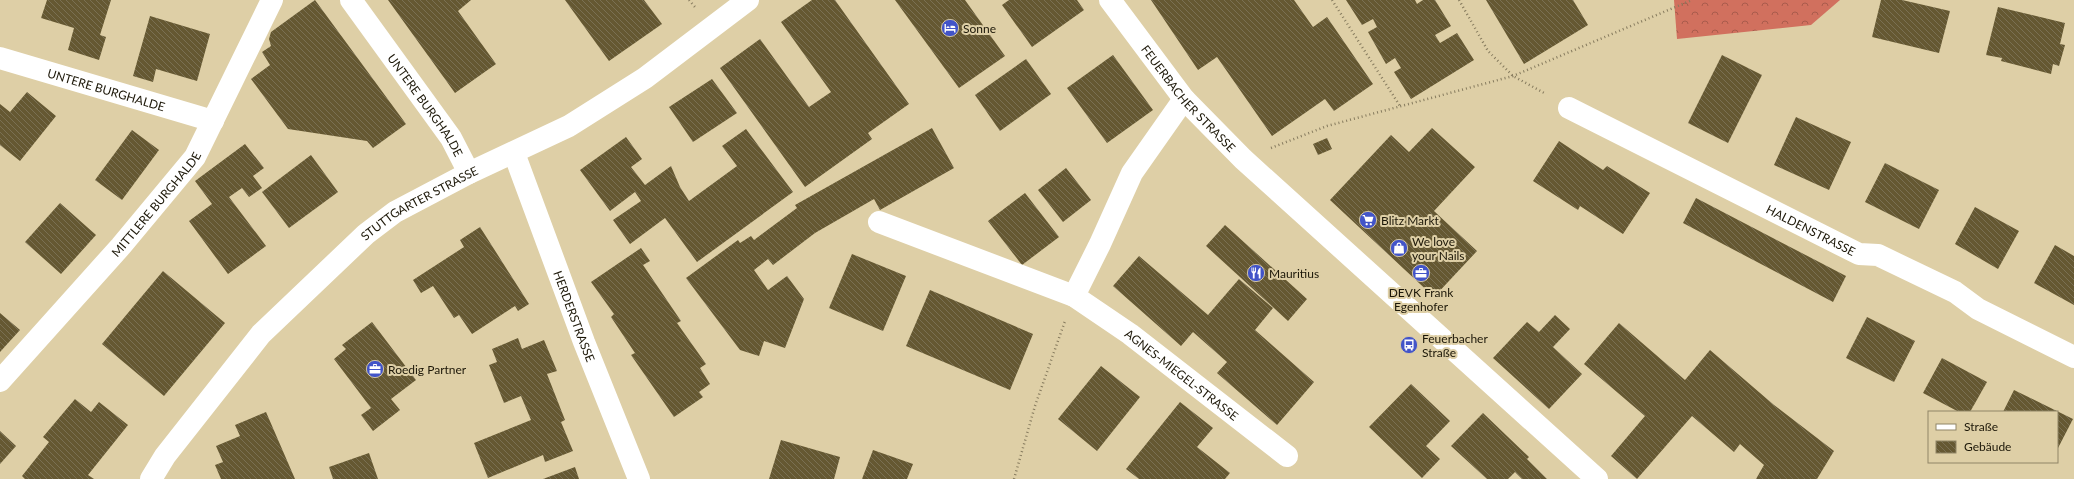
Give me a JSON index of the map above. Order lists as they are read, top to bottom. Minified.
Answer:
{"streets":{"street":["UNTERE BURGHALDE","FEUERBACHER STRASSE","MITTLERE BURGHALDE","STUTTGARTER STRASSE","HALDENSTRASSE","HERDERSTRASSE","AGNES-MIEGEL-STRASSE"]},"crossings":[["UNTERE BURGHALDE","MITTLERE BURGHALDE"],["UNTERE BURGHALDE","STUTTGARTER STRASSE"],["STUTTGARTER STRASSE","HERDERSTRASSE"]],"places":{"hotel":["Sonne"],"supermarket":["Blitz Markt"],"shop":["We love your Nails"],"restaurant":["Mauritius"],"office":["DEVK Frank Egenhofer","Roedig Partner"],"bus stop":["Feuerbacher Straße"]},"legend":["Straße","Gebäude"]}
